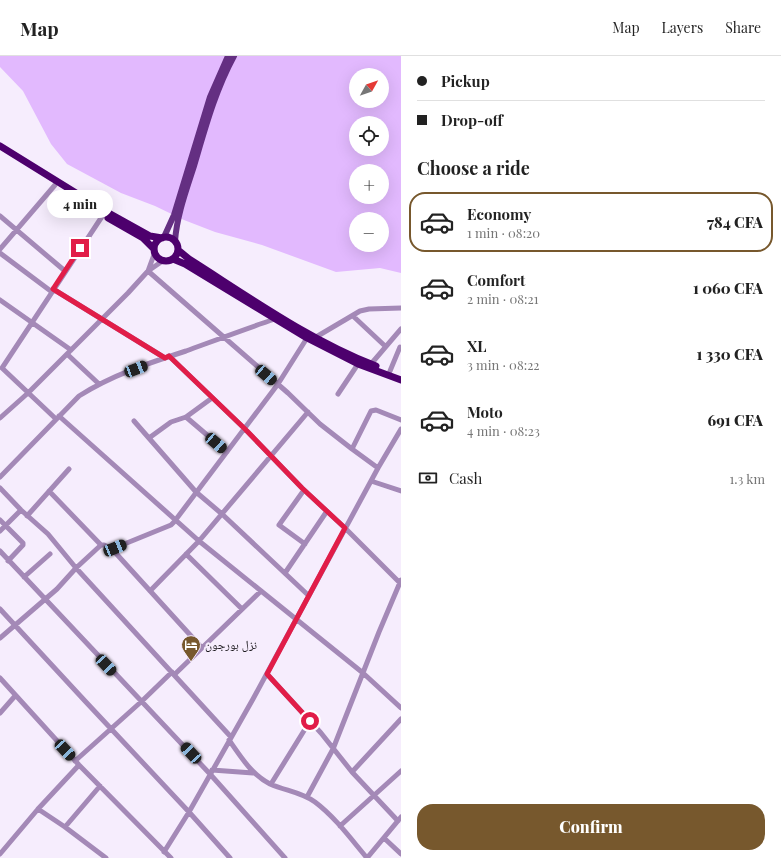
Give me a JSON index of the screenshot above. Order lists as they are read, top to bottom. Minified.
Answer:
{"places":{"hotel":["نزل بورجون"]},"north":"top right","page":{"header":"Map","nav":["Map","Layers","Share"],"banner":["Pickup","Drop-off"],"map_buttons":["+","−"],"heading":"Choose a ride","bubble":"4 min","list":[{"name":"Economy","note":"1 min · 08:20","value":"784 CFA"},{"name":"Comfort","note":"2 min · 08:21","value":"1 060 CFA"},{"name":"XL","note":"3 min · 08:22","value":"1 330 CFA"},{"name":"Moto","note":"4 min · 08:23","value":"691 CFA"}],"pay":["Cash","1.3 km"],"buttons":"Confirm"}}
